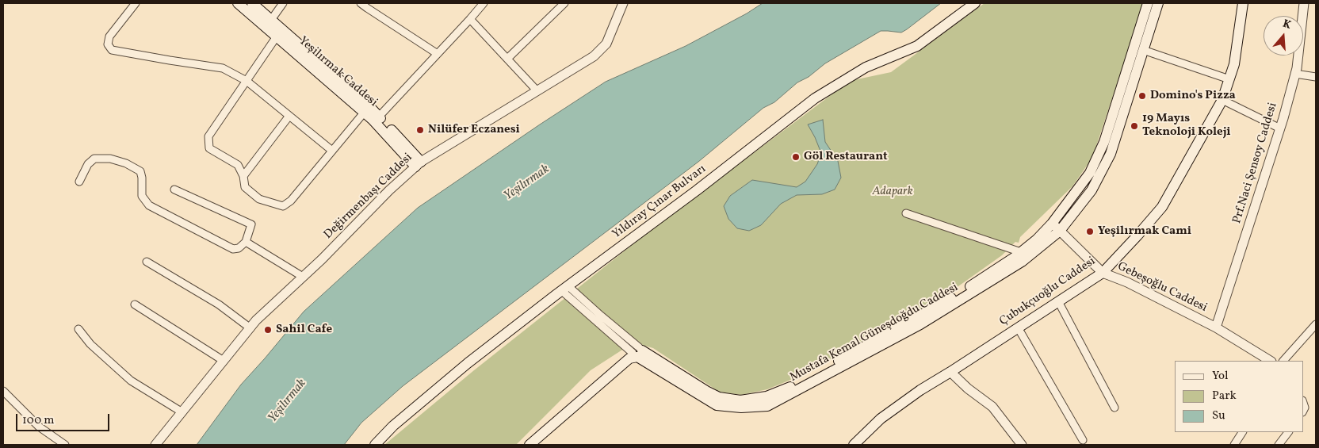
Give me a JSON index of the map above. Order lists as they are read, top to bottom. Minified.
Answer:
{"streets":{"main road":["Yeşilırmak Caddesi","Yıldıray Çınar Bulvarı","Çubukçuoğlu Caddesi","Mustafa Kemal Güneşdoğdu Caddesi"],"street":["Prf.Naci Şensoy Caddesi","Değirmenbaşı Caddesi","Gebeşoğlu Caddesi"]},"crossings":[["Yeşilırmak Caddesi","Değirmenbaşı Caddesi"],["Prf.Naci Şensoy Caddesi","Gebeşoğlu Caddesi"],["Gebeşoğlu Caddesi","Çubukçuoğlu Caddesi"],["Gebeşoğlu Caddesi","Mustafa Kemal Güneşdoğdu Caddesi"]],"water":["Yeşilırmak"],"parks":["Adapark"],"places":["Domino's Pizza","19 Mayıs Teknoloji Koleji","Nilüfer Eczanesi","Göl Restaurant","Yeşilırmak Cami","Sahil Cafe"],"legend":["Yol","Park","Su"],"scale_bar":"100 m","north":"top"}
